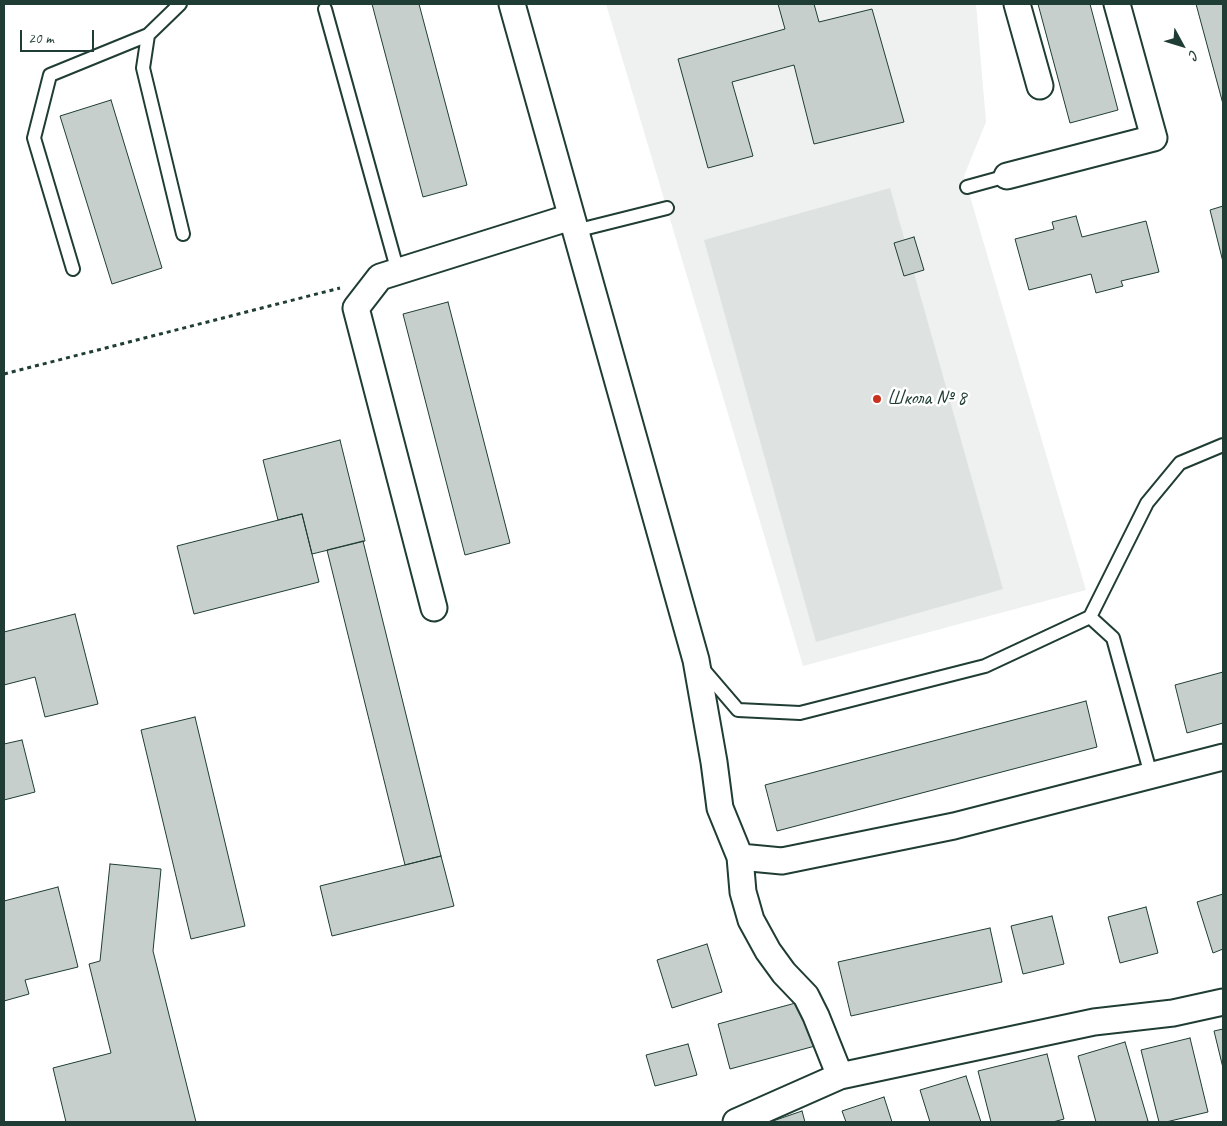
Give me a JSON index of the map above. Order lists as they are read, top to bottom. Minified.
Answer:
{"places":["Школа № 8"],"scale_bar":"20 m","north":"bottom right"}
